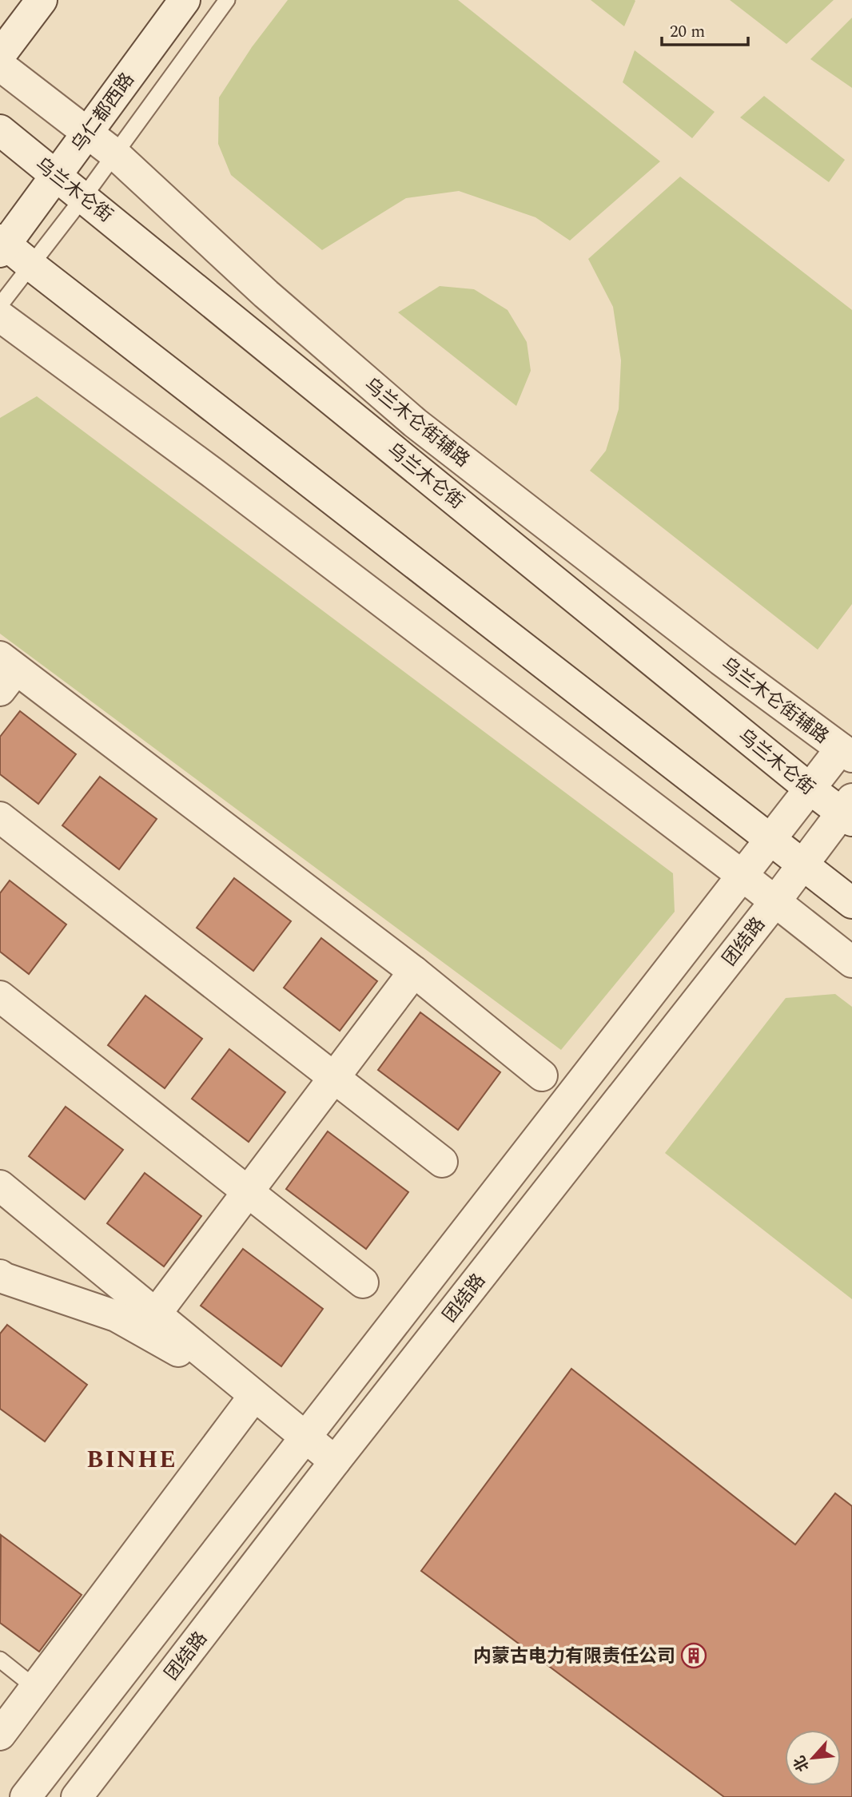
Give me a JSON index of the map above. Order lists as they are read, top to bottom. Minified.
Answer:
{"streets":{"street":["乌仁都西路","乌兰木仑街","乌兰木仑街辅路","团结路"]},"crossings":[["乌仁都西路","乌兰木仑街"],["乌仁都西路","乌兰木仑街辅路"],["乌兰木仑街","团结路"]],"districts":["BINHE"],"places":{"building":["内蒙古电力有限责任公司"]},"scale_bar":"20 m","north":"bottom left"}
